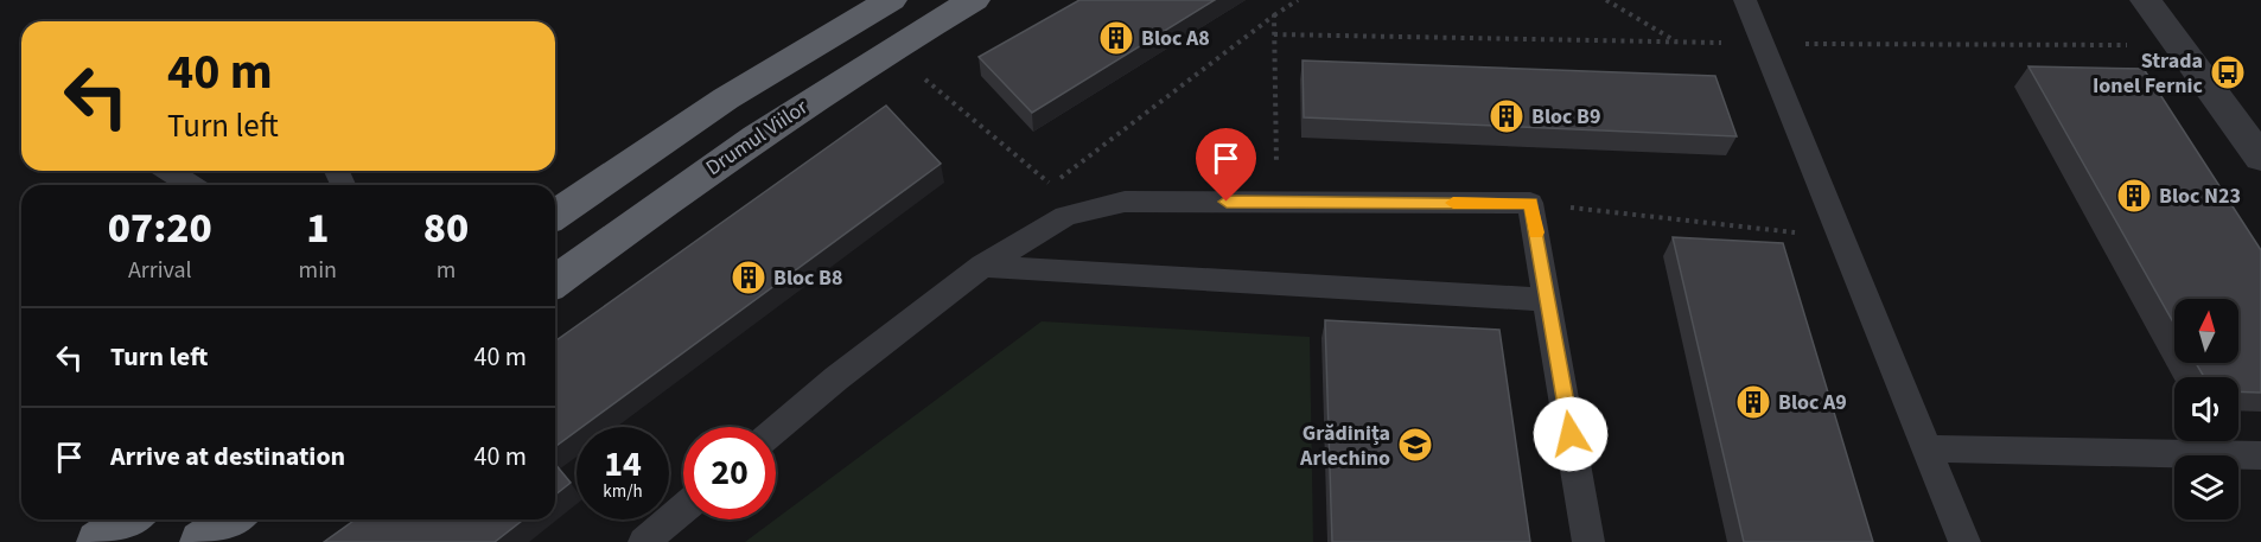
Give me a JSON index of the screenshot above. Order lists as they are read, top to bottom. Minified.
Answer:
{"streets":{"highway":["Drumul Viilor"]},"places":{"building":["Bloc A8","Bloc B9","Bloc N23","Bloc B8","Bloc A9"],"bus stop":["Strada Ionel Fernic"],"school or university":["Grădinița Arlechino"]},"north":"top","page":{"turn":["40 m","Turn left"],"eta":["07:20","Arrival","1","min","80","m"],"list":[{"name":"Turn left","value":"40 m"},{"name":"Arrive at destination","value":"40 m"}],"speed":"14 km/h","limit":"20"}}
